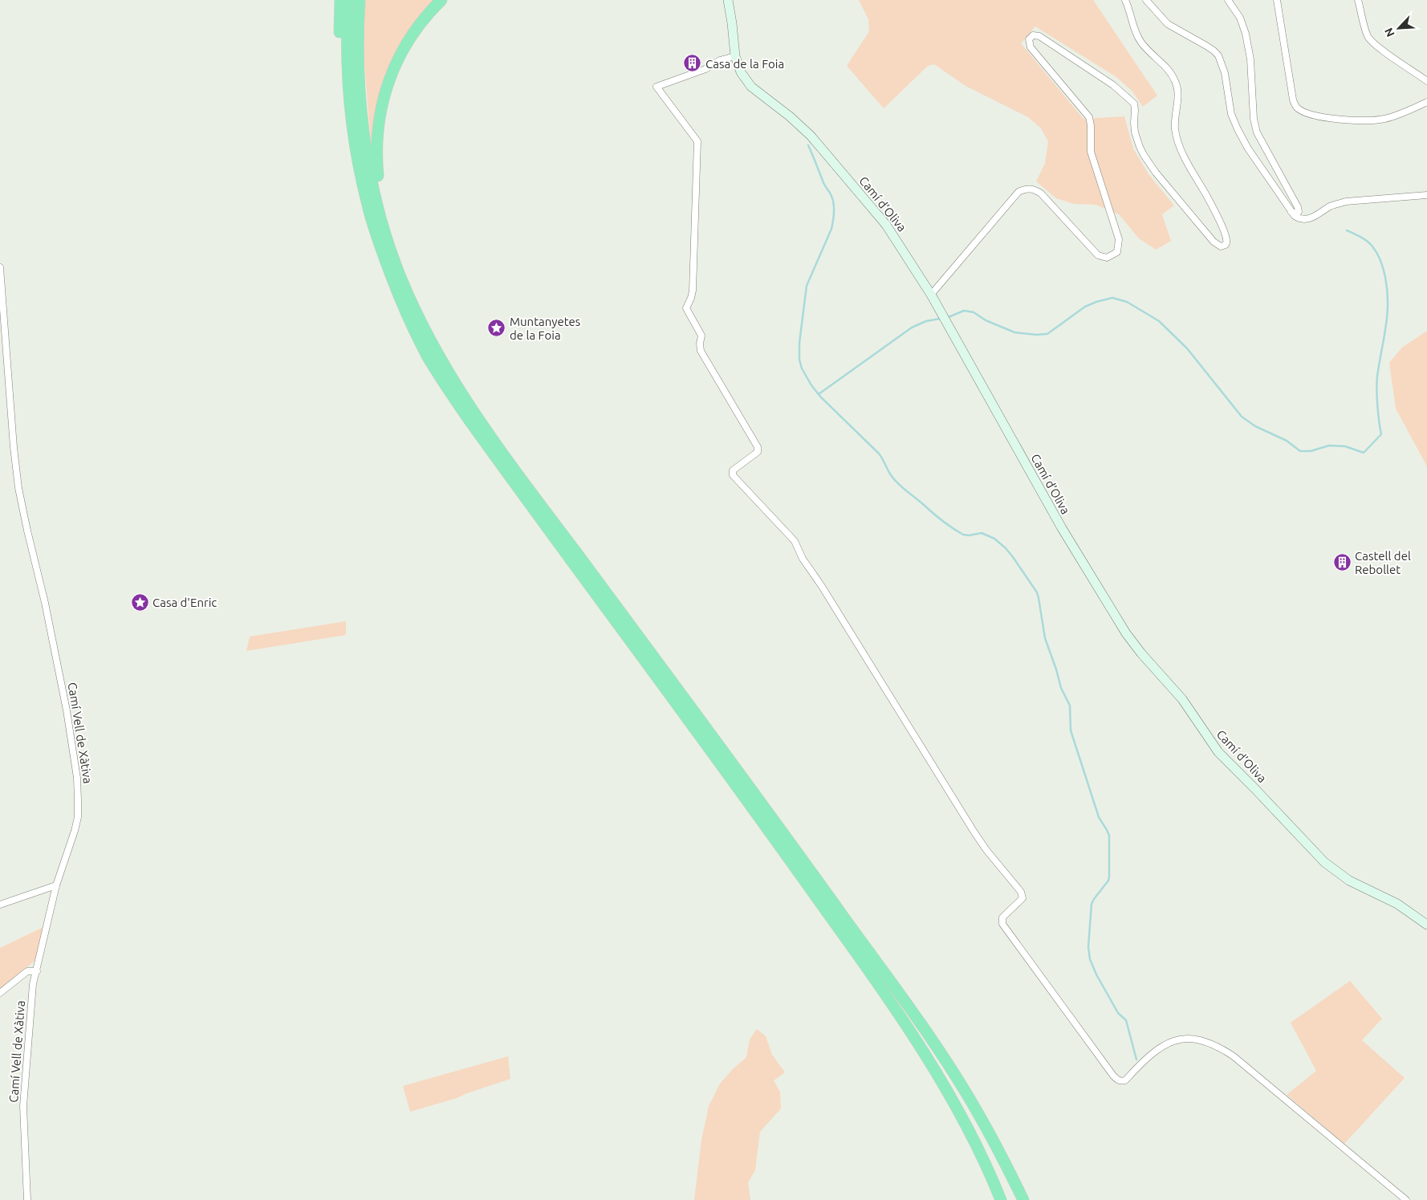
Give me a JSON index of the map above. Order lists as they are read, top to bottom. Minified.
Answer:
{"streets":{"street":["Camí d’Oliva","Camí Vell de Xàtiva"]},"places":{"building":["Casa de la Foia","Castell del Rebollet"],"place":["Muntanyetes de la Foia","Casa d'Enric"]},"north":"bottom left"}
